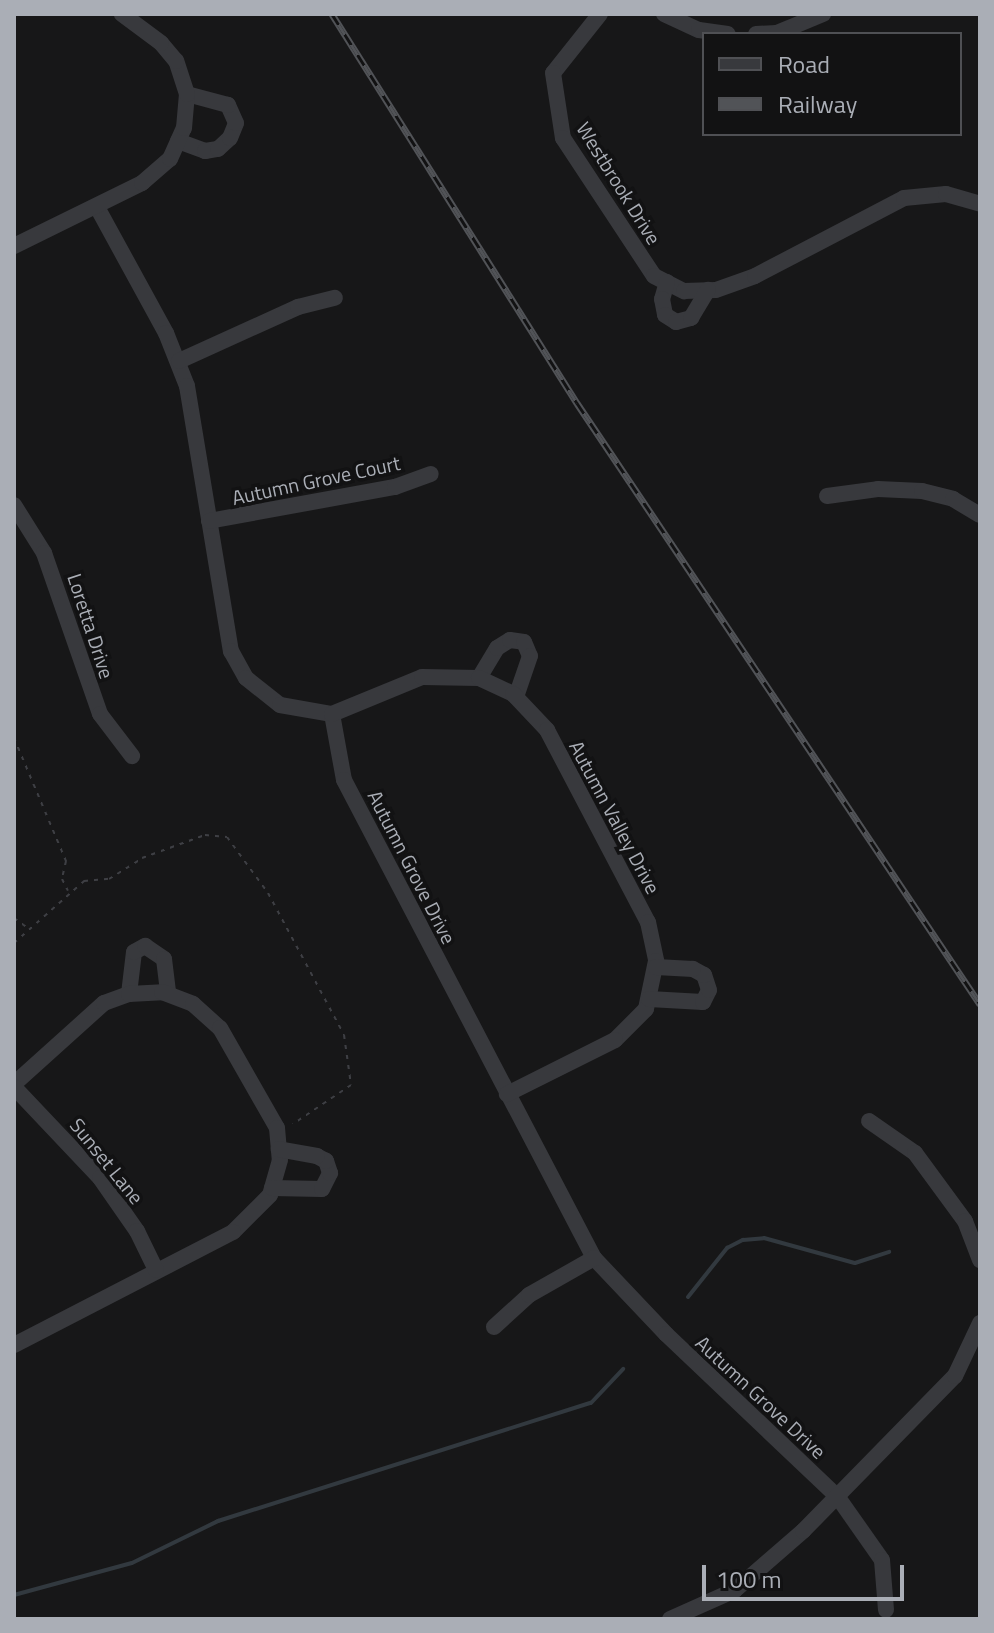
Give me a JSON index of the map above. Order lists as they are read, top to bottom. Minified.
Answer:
{"streets":{"street":["Westbrook Drive","Autumn Grove Court","Loretta Drive","Autumn Valley Drive","Autumn Grove Drive","Sunset Lane"]},"crossings":[["Autumn Valley Drive","Autumn Grove Drive"]],"legend":["Road","Railway"],"scale_bar":"100 m"}
